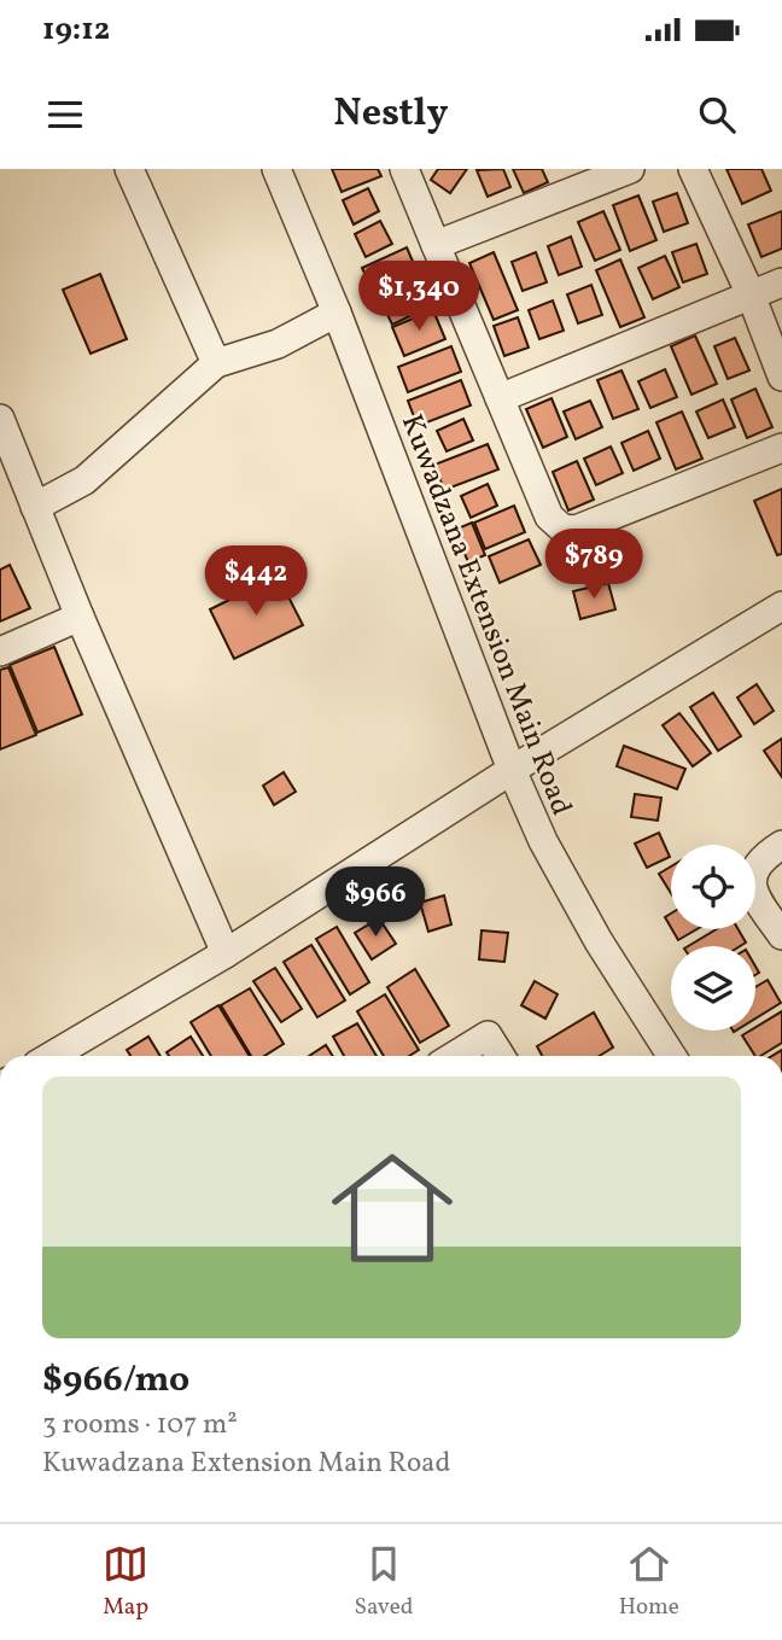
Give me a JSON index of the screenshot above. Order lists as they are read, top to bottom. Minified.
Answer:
{"streets":{"street":["Kuwadzana Extension Main Road"]},"page":{"status":"19:12","header":"Nestly","price":["$1,340","$789","$442","$966"],"list":[{"name":"$966/mo","note":"3 rooms · 107 m² · Kuwadzana Extension Main Road"}],"tabs":["Map","Saved","Home"]}}
